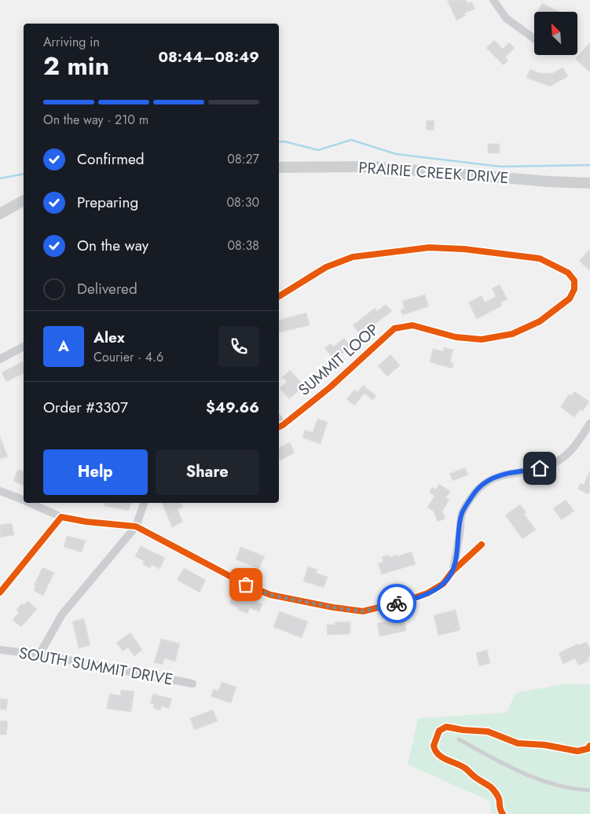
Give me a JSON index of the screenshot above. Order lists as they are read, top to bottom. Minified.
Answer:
{"streets":{"main road":["PRAIRIE CREEK DRIVE"],"street":["SUMMIT LOOP","SOUTH SUMMIT DRIVE"]},"north":"top left","page":{"heading":["2 min","Arriving in","08:44–08:49"],"panel":["Alex","Courier · 4.6","Order #3307","$49.66"],"bar":"On the way · 210 m","list":[["Confirmed","08:27"],["Preparing","08:30"],["On the way","08:38"],"Delivered"],"round":"A","buttons":["Help","Share"]}}
